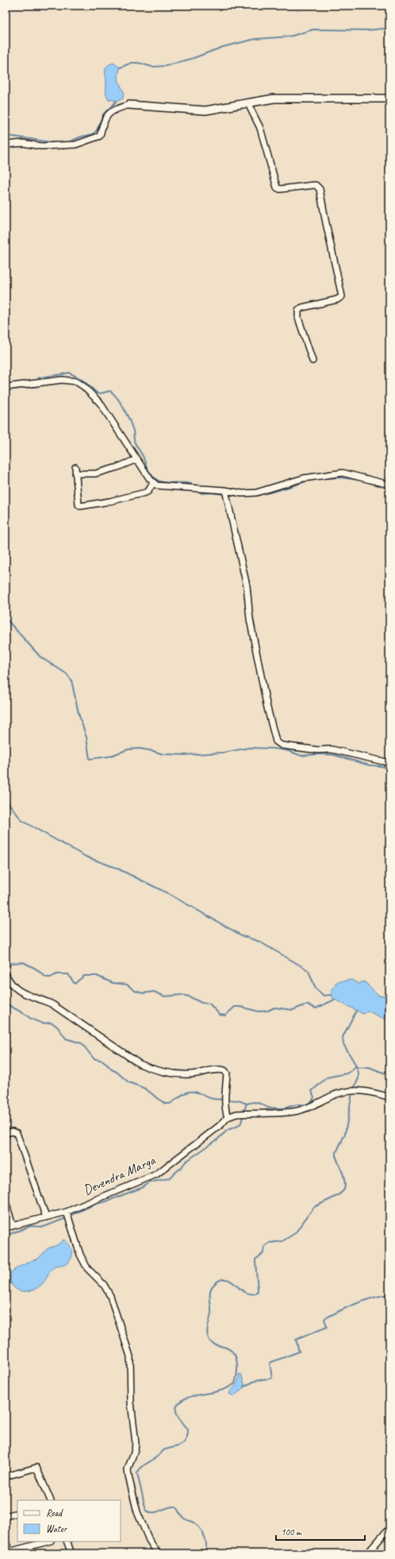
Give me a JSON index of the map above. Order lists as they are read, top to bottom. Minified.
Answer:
{"streets":{"street":["Devendra Marga"]},"legend":["Road","Water"],"scale_bar":"100 m"}
